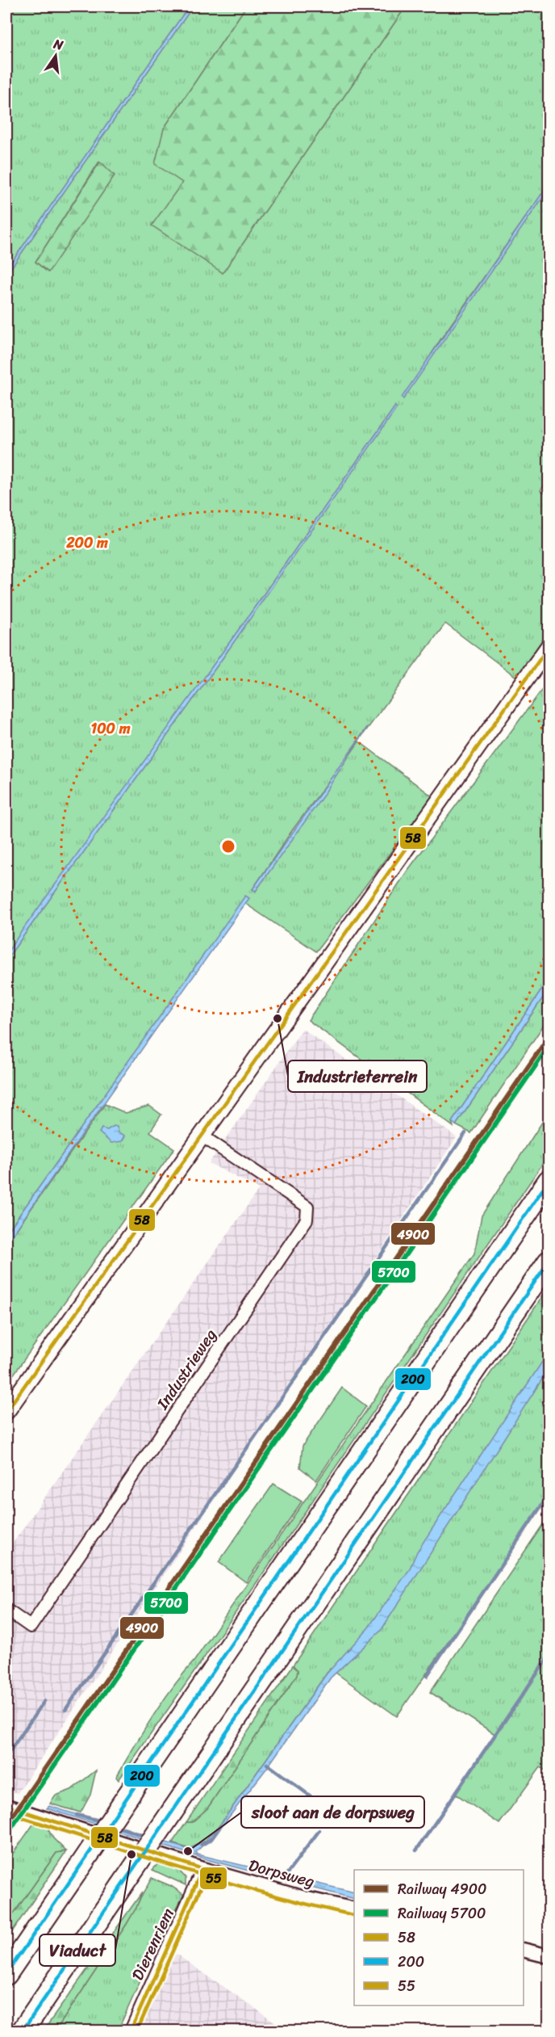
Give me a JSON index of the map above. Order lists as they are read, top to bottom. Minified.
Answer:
{"streets":{"street":["Industrieweg","Dorpsweg","Dierenriem"]},"crossings":[["Dorpsweg","Dierenriem"]],"places":["Industrieterrein","sloot aan de dorpsweg","Viaduct"],"lines":["transit line 58","rail line 4900","rail line 5700","transit line 200","transit line 55"],"legend":["Railway 4900","Railway 5700","58","200","55"],"north":"top","rings":["200 m","100 m"]}
